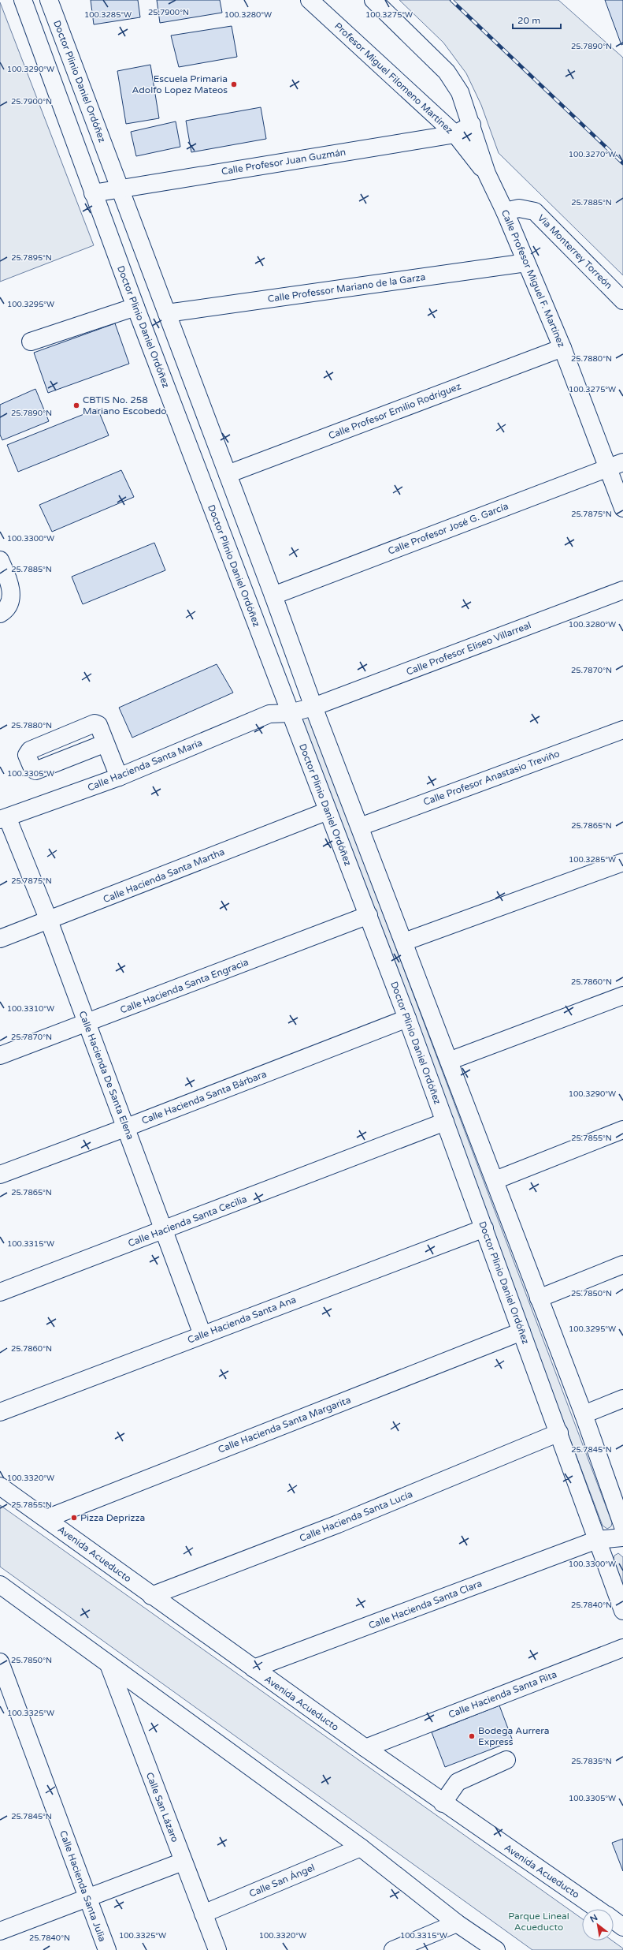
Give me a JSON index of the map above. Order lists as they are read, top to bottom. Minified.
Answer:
{"streets":{"street":["Profesor Miguel Filomeno Martínez","Doctor Plinio Daniel Ordóñez","Calle Profesor Juan Guzmán","Via Monterrey Torreón","Calle Profesor Miguel F. Martínez","Calle Professor Mariano de la Garza","Calle Profesor Emilio Rodríguez","Calle Profesor José G. García","Calle Profesor Eliseo Villarreal","Calle Hacienda Santa María","Calle Profesor Anastasio Treviño","Calle Hacienda Santa Martha","Calle Hacienda Santa Engracia","Calle Hacienda De Santa Elena","Calle Hacienda Santa Bárbara","Calle Hacienda Santa Cecilia","Calle Hacienda Santa Ana","Calle Hacienda Santa Margarita","Calle Hacienda Santa Lucía","Avenida Acueducto","Calle Hacienda Santa Clara","Calle Hacienda Santa Rita","Calle San Lázaro","Calle San Ángel","Calle Hacienda Santa Julia"]},"crossings":[["Profesor Miguel Filomeno Martínez","Calle Profesor Juan Guzmán"],["Profesor Miguel Filomeno Martínez","Calle Profesor Miguel F. Martínez"],["Doctor Plinio Daniel Ordóñez","Calle Profesor Juan Guzmán"],["Doctor Plinio Daniel Ordóñez","Calle Professor Mariano de la Garza"],["Doctor Plinio Daniel Ordóñez","Calle Profesor Emilio Rodríguez"],["Doctor Plinio Daniel Ordóñez","Calle Profesor José G. García"],["Doctor Plinio Daniel Ordóñez","Calle Profesor Eliseo Villarreal"],["Doctor Plinio Daniel Ordóñez","Calle Hacienda Santa María"],["Doctor Plinio Daniel Ordóñez","Calle Profesor Anastasio Treviño"],["Doctor Plinio Daniel Ordóñez","Calle Hacienda Santa Martha"],["Doctor Plinio Daniel Ordóñez","Calle Hacienda Santa Engracia"],["Doctor Plinio Daniel Ordóñez","Calle Hacienda Santa Bárbara"],["Doctor Plinio Daniel Ordóñez","Calle Hacienda Santa Cecilia"],["Doctor Plinio Daniel Ordóñez","Calle Hacienda Santa Ana"],["Doctor Plinio Daniel Ordóñez","Calle Hacienda Santa Margarita"],["Doctor Plinio Daniel Ordóñez","Calle Hacienda Santa Lucía"],["Doctor Plinio Daniel Ordóñez","Calle Hacienda Santa Clara"],["Via Monterrey Torreón","Calle Profesor Miguel F. Martínez"],["Calle Profesor Miguel F. Martínez","Calle Professor Mariano de la Garza"],["Calle Profesor Miguel F. Martínez","Calle Profesor Emilio Rodríguez"],["Calle Profesor Miguel F. Martínez","Calle Profesor José G. García"],["Calle Profesor Eliseo Villarreal","Calle Hacienda Santa María"],["Calle Hacienda Santa María","Calle Hacienda De Santa Elena"],["Calle Hacienda Santa Martha","Calle Hacienda De Santa Elena"],["Calle Hacienda Santa Engracia","Calle Hacienda De Santa Elena"],["Calle Hacienda De Santa Elena","Calle Hacienda Santa Bárbara"],["Calle Hacienda De Santa Elena","Calle Hacienda Santa Cecilia"],["Calle Hacienda De Santa Elena","Calle Hacienda Santa Ana"],["Calle Hacienda Santa Margarita","Avenida Acueducto"],["Calle Hacienda Santa Lucía","Avenida Acueducto"],["Avenida Acueducto","Calle Hacienda Santa Clara"],["Avenida Acueducto","Calle Hacienda Santa Rita"],["Calle San Lázaro","Calle San Ángel"]],"parks":["Parque Lineal Acueducto"],"places":["Escuela Primaria Adolfo Lopez Mateos","CBTIS No. 258 Mariano Escobedo","Pizza Deprizza","Bodega Aurrera Express"],"scale_bar":"20 m","north":"top left","coordinates":["25.7900°N","100.3280°W","100.3285°W","100.3275°W","25.7890°N","100.3290°W","100.3270°W","25.7885°N","25.7895°N","100.3295°W","25.7880°N","25.7875°N","100.3300°W","25.7870°N","100.3305°W","25.7865°N","25.7860°N","100.3310°W","25.7855°N","100.3315°W","25.7850°N","25.7845°N","100.3320°W","25.7840°N","100.3325°W","25.7835°N"]}
